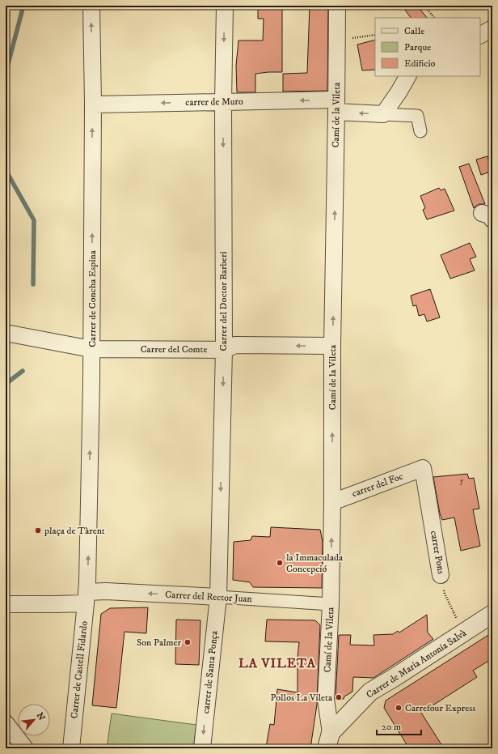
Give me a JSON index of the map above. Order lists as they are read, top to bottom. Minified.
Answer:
{"streets":{"street":["carrer de Muro","Camí de la Vileta","Carrer de Concha Espina","Carrer del Doctor Barberi","Carrer del Comte","carrer del Foc","carrer Pons","Carrer del Rector Juan","Carrer de Maria Antonia Salvà","Carrer de Castell Fidardo","carrer de Santa Ponça"]},"crossings":[["carrer de Muro","Camí de la Vileta"],["carrer de Muro","Carrer de Concha Espina"],["carrer de Muro","Carrer del Doctor Barberi"],["Camí de la Vileta","Carrer del Comte"],["Camí de la Vileta","carrer del Foc"],["Camí de la Vileta","Carrer del Rector Juan"],["Camí de la Vileta","Carrer de Maria Antonia Salvà"],["Carrer de Concha Espina","Carrer del Comte"],["Carrer de Concha Espina","Carrer del Rector Juan"],["Carrer de Concha Espina","Carrer de Castell Fidardo"],["Carrer del Doctor Barberi","Carrer del Comte"],["Carrer del Doctor Barberi","Carrer del Rector Juan"],["Carrer del Doctor Barberi","carrer de Santa Ponça"],["carrer del Foc","carrer Pons"],["carrer Pons","Carrer de Maria Antonia Salvà"],["Carrer del Rector Juan","Carrer de Castell Fidardo"],["Carrer del Rector Juan","carrer de Santa Ponça"]],"one_way":["carrer de Muro","Camí de la Vileta","Carrer de Concha Espina","Carrer del Doctor Barberi","Carrer del Rector Juan","carrer de Santa Ponça"],"districts":["LA VILETA"],"places":["plaça de Tàrent","la Immaculada Concepció","Son Palmer","Pollos La Vileta","Carrefour Express"],"house_numbers":["5"],"legend":["Calle","Parque","Edificio"],"scale_bar":"20 m","north":"top right"}
